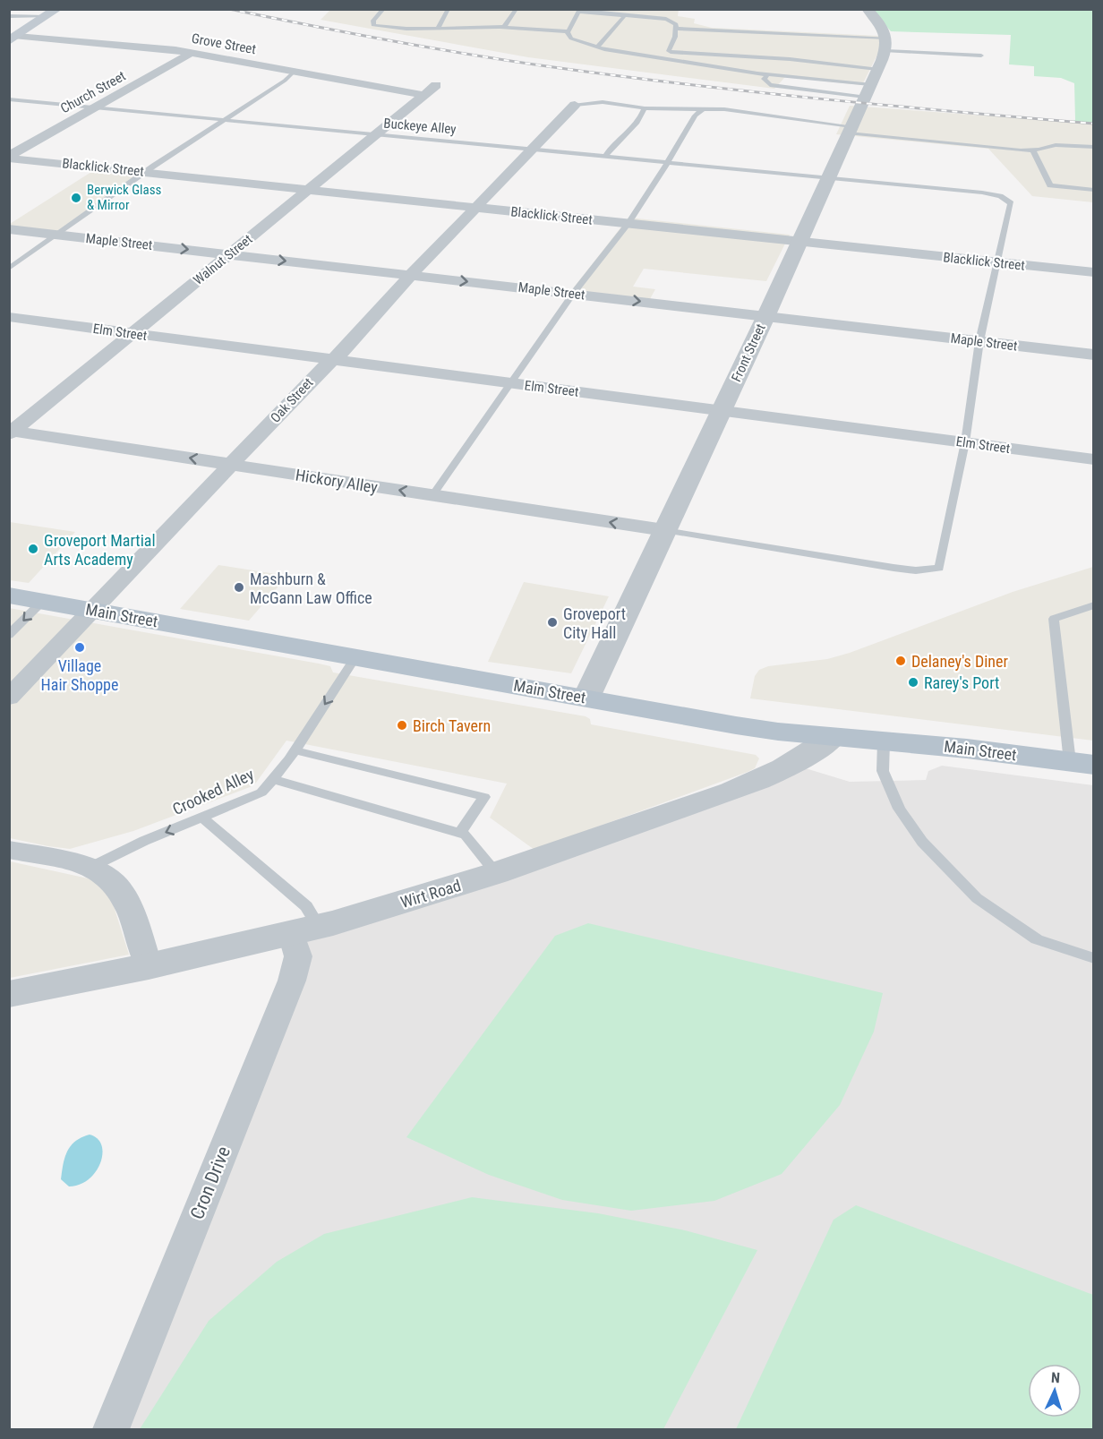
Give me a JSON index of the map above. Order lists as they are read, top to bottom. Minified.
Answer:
{"streets":{"main road":["Main Street"],"street":["Grove Street","Church Street","Blacklick Street","Maple Street","Walnut Street","Elm Street","Front Street","Oak Street","Hickory Alley","Wirt Road","Cron Drive"],"lane":["Buckeye Alley","Crooked Alley"]},"crossings":[["Grove Street","Church Street"],["Grove Street","Walnut Street"],["Church Street","Buckeye Alley"],["Church Street","Blacklick Street"],["Buckeye Alley","Blacklick Street"],["Buckeye Alley","Walnut Street"],["Buckeye Alley","Front Street"],["Buckeye Alley","Oak Street"],["Blacklick Street","Walnut Street"],["Blacklick Street","Front Street"],["Blacklick Street","Oak Street"],["Maple Street","Walnut Street"],["Maple Street","Front Street"],["Maple Street","Oak Street"],["Walnut Street","Elm Street"],["Walnut Street","Hickory Alley"],["Elm Street","Front Street"],["Elm Street","Oak Street"],["Front Street","Hickory Alley"],["Front Street","Main Street"],["Oak Street","Hickory Alley"],["Oak Street","Main Street"],["Main Street","Crooked Alley"],["Main Street","Wirt Road"],["Wirt Road","Cron Drive"]],"one_way":["Maple Street","Hickory Alley","Crooked Alley"],"places":["Berwick Glass & Mirror","Groveport Martial Arts Academy","Mashburn & McGann Law Office","Groveport City Hall","Village Hair Shoppe","Delaney's Diner","Rarey's Port","Birch Tavern"],"north":"top"}
